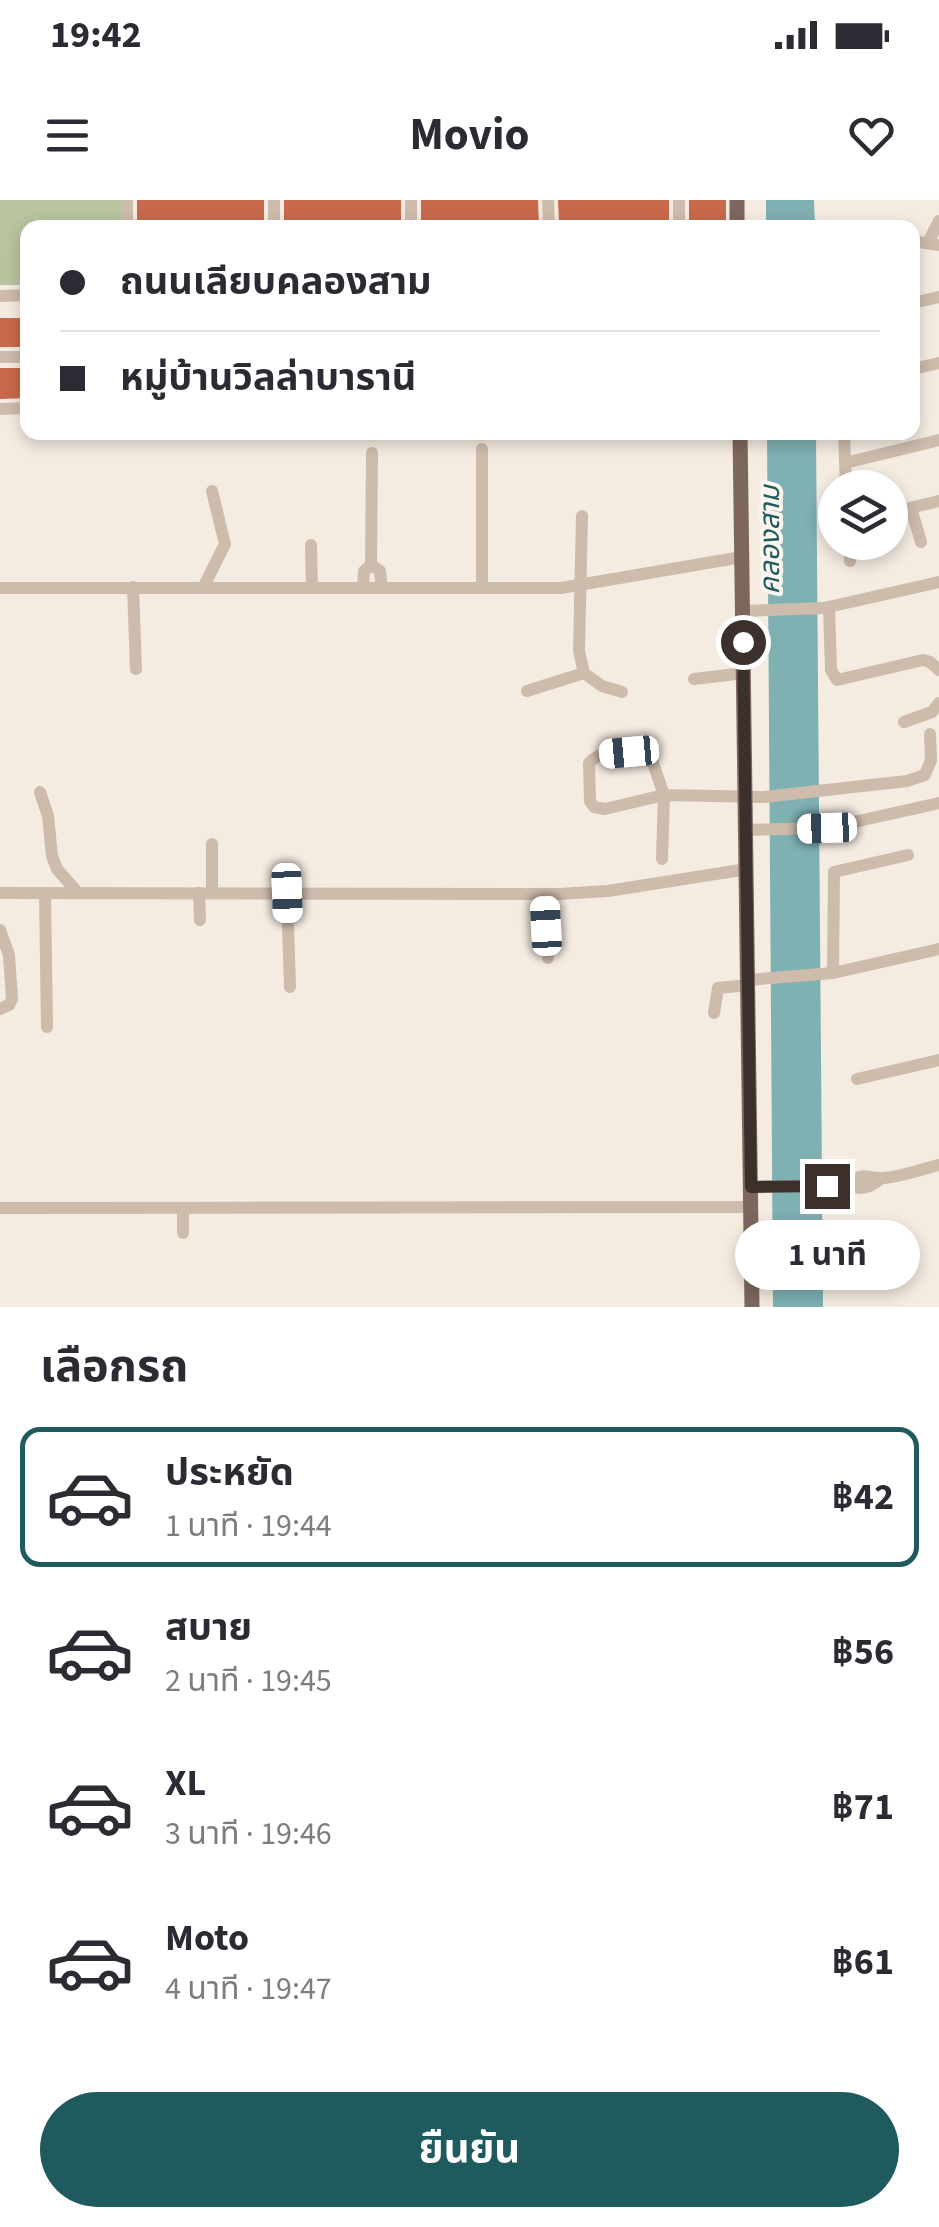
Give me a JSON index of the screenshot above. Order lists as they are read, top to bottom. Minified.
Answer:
{"water":["คลองสาม"],"page":{"status":"19:42","header":"Movio","banner":["ถนนเลียบคลองสาม","หมู่บ้านวิลล่าบารานี"],"bubble":"1 นาที","heading":"เลือกรถ","list":[{"name":"ประหยัด","note":"1 นาที · 19:44","value":"฿42"},{"name":"สบาย","note":"2 นาที · 19:45","value":"฿56"},{"name":"XL","note":"3 นาที · 19:46","value":"฿71"},{"name":"Moto","note":"4 นาที · 19:47","value":"฿61"}],"buttons":"ยืนยัน"}}
